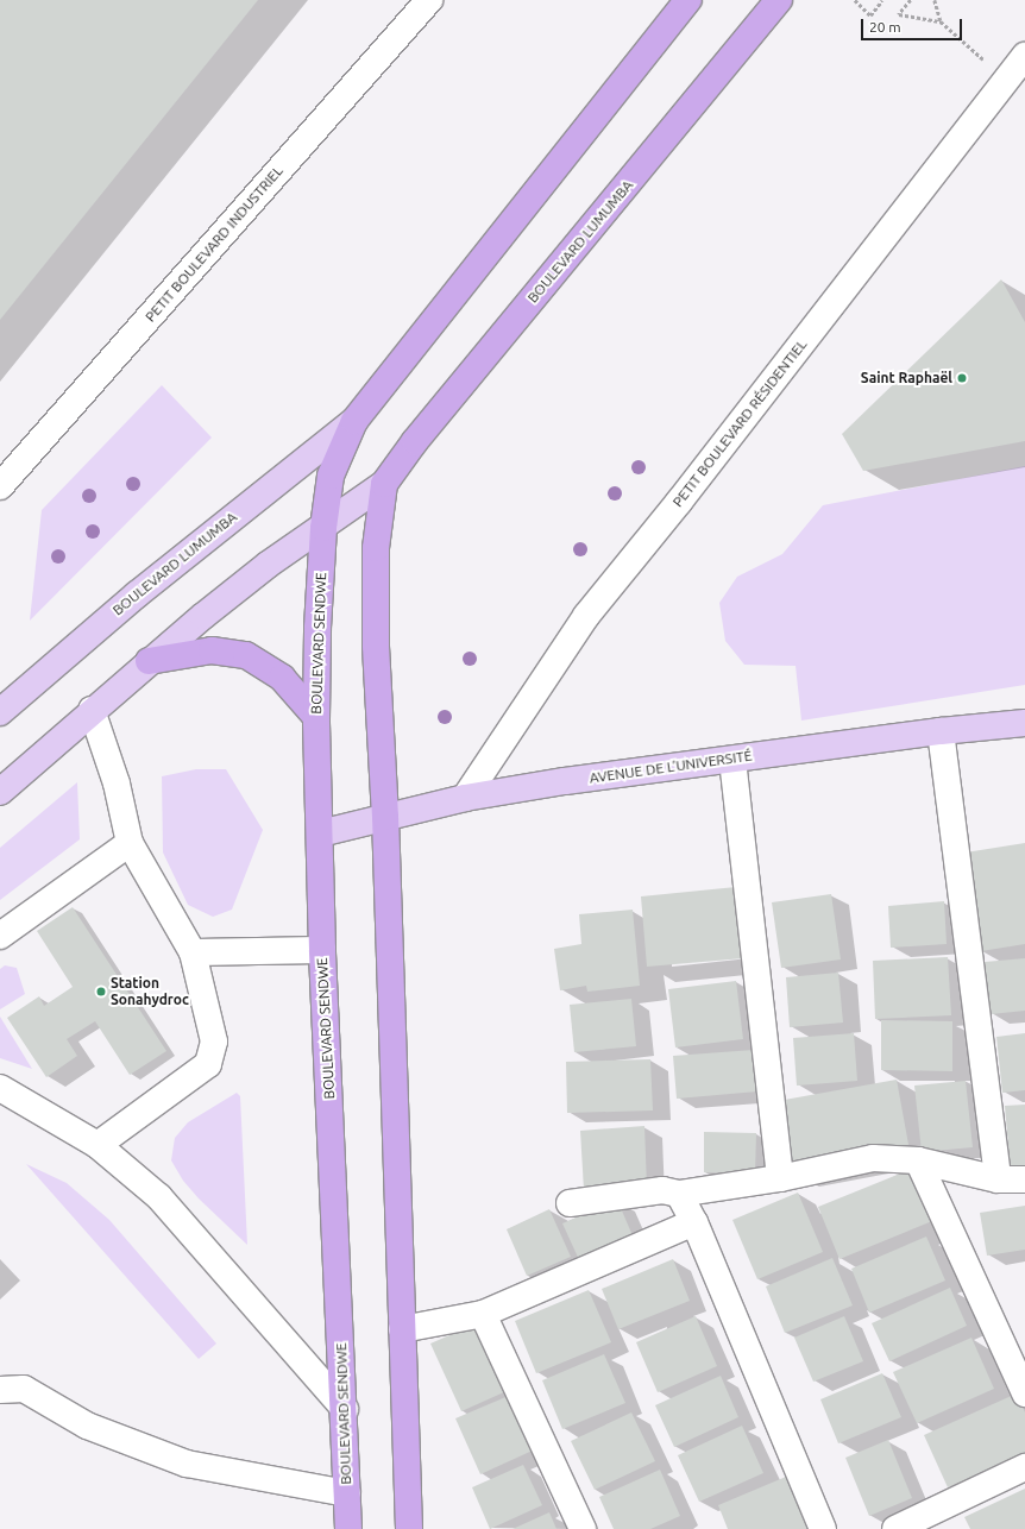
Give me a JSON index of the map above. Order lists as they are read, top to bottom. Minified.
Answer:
{"streets":{"highway":["BOULEVARD LUMUMBA","BOULEVARD SENDWE"],"main road":["AVENUE DE L’UNIVERSITÉ"],"street":["PETIT BOULEVARD INDUSTRIEL","PETIT BOULEVARD RÉSIDENTIEL"]},"crossings":[["BOULEVARD LUMUMBA","BOULEVARD SENDWE"],["BOULEVARD LUMUMBA","AVENUE DE L’UNIVERSITÉ"],["PETIT BOULEVARD RÉSIDENTIEL","AVENUE DE L’UNIVERSITÉ"],["BOULEVARD SENDWE","AVENUE DE L’UNIVERSITÉ"]],"places":["Saint Raphaël","Station Sonahydroc"],"scale_bar":"20 m"}
